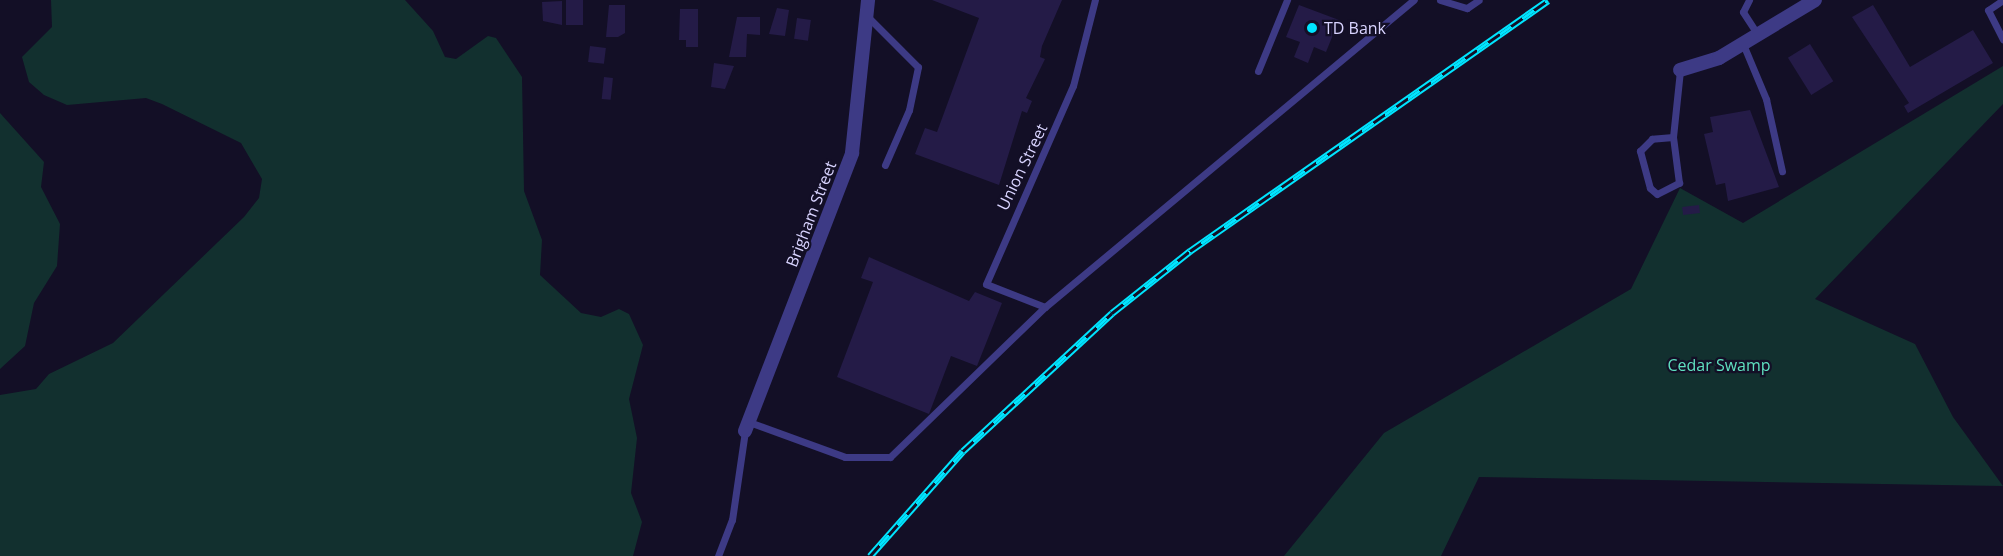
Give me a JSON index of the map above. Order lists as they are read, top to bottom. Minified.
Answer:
{"streets":{"street":["Brigham Street"],"lane":["Union Street"]},"parks":["Cedar Swamp"],"places":["TD Bank"]}
